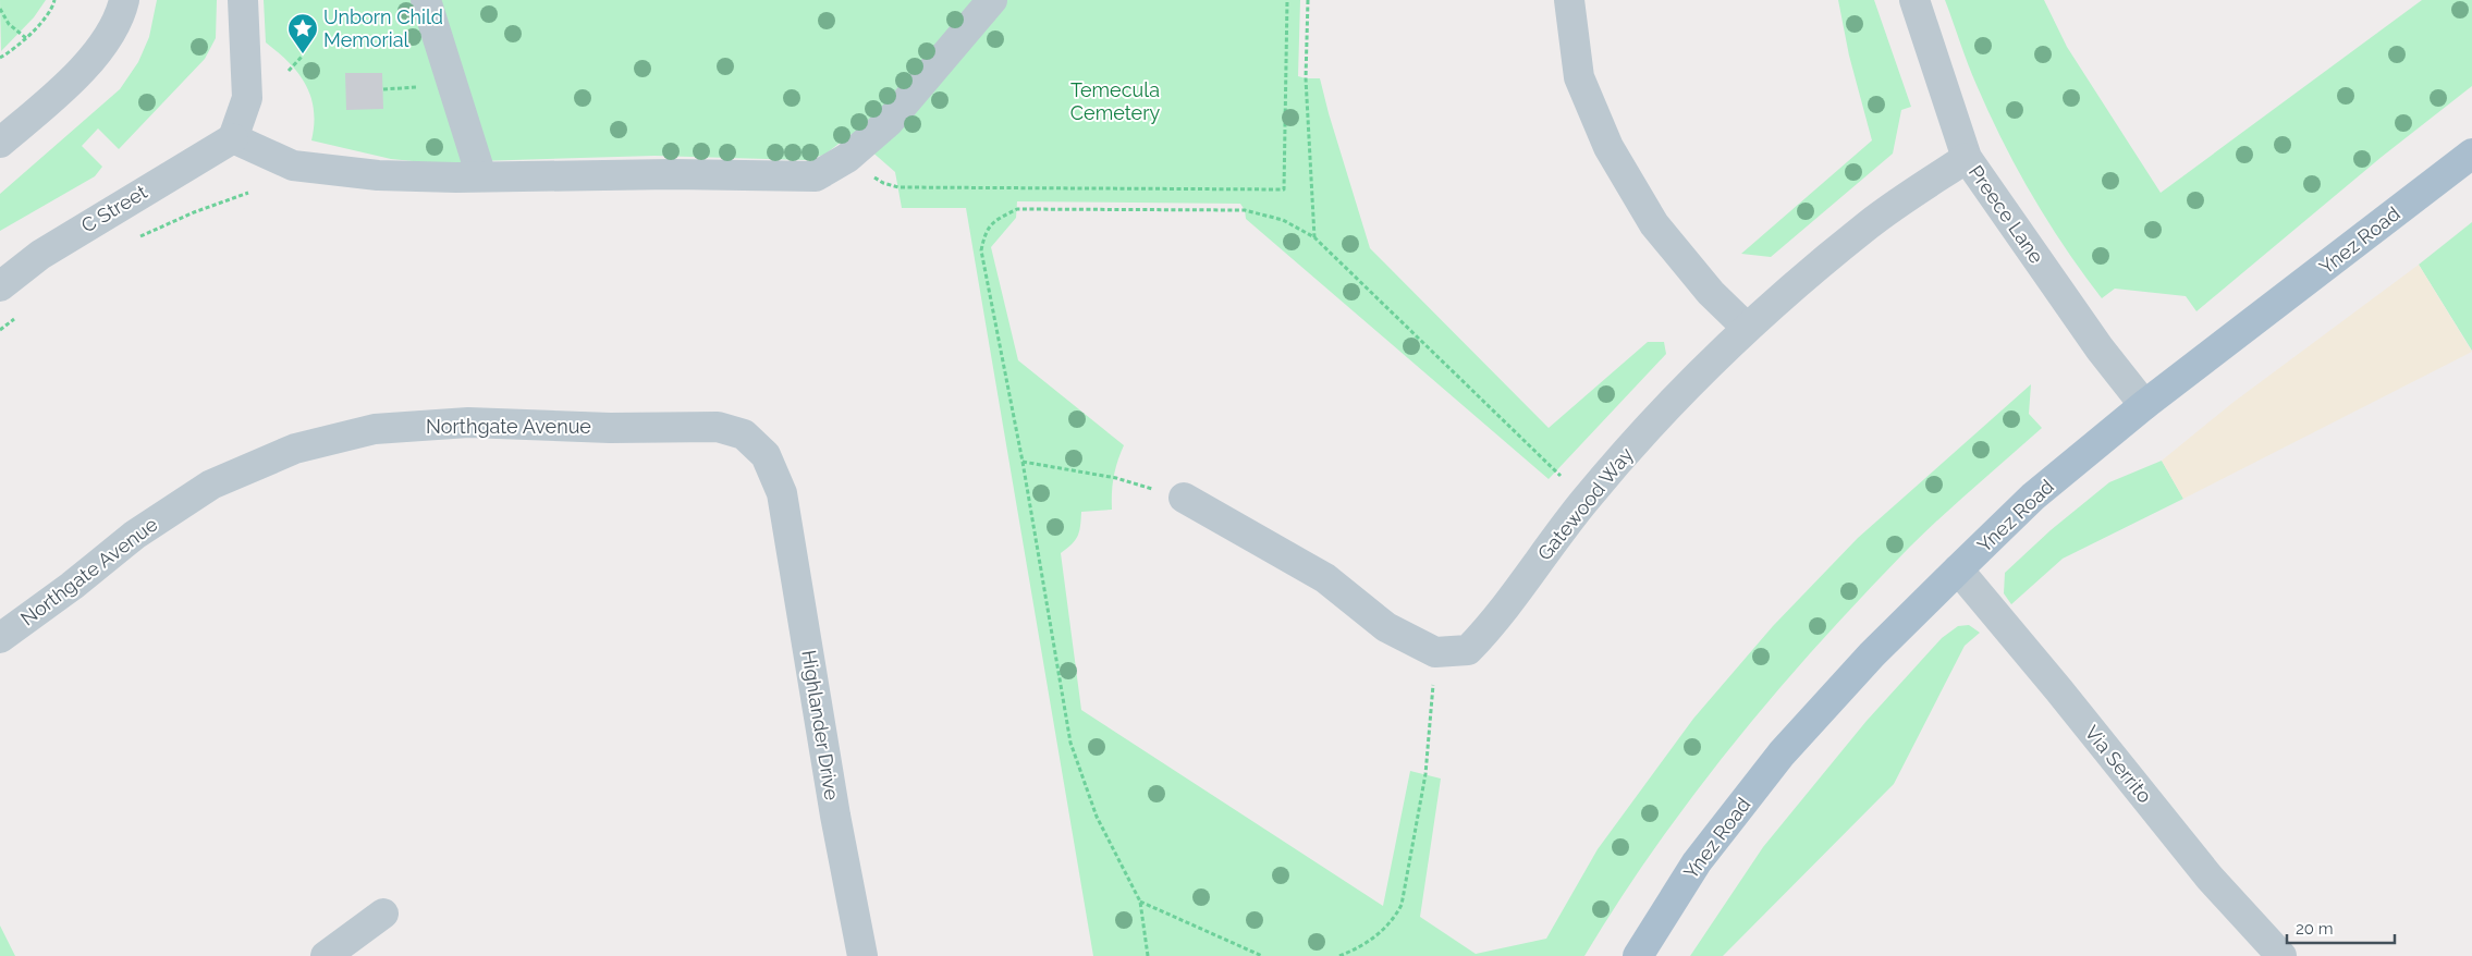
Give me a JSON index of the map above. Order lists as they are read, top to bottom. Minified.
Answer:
{"streets":{"main road":["Ynez Road"],"street":["C Street","Preece Lane","Northgate Avenue","Gatewood Way","Highlander Drive","Via Serrito"]},"crossings":[["Preece Lane","Ynez Road"],["Preece Lane","Gatewood Way"],["Ynez Road","Via Serrito"],["Northgate Avenue","Highlander Drive"]],"parks":["Temecula Cemetery"],"places":{"place":["Unborn Child Memorial"]},"scale_bar":"20 m"}
